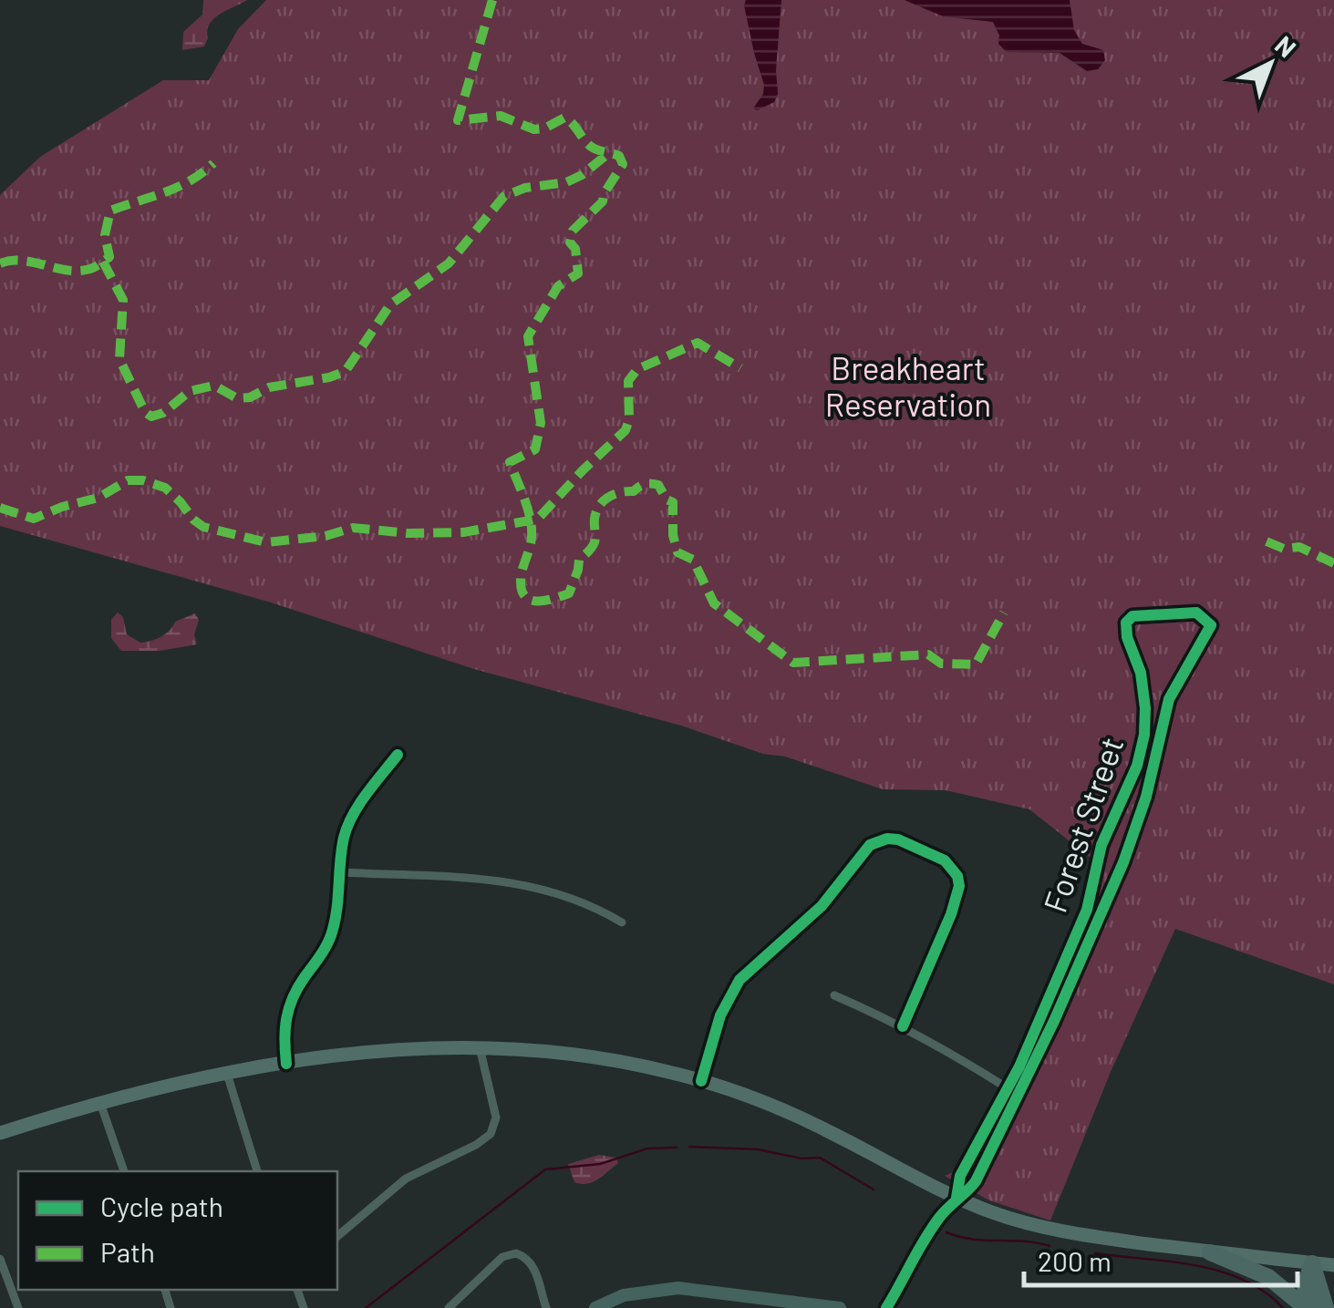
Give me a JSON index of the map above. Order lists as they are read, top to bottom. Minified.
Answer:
{"streets":{"street":["Forest Street"]},"parks":["Breakheart Reservation"],"legend":["Cycle path","Path"],"scale_bar":"200 m","north":"top right"}
